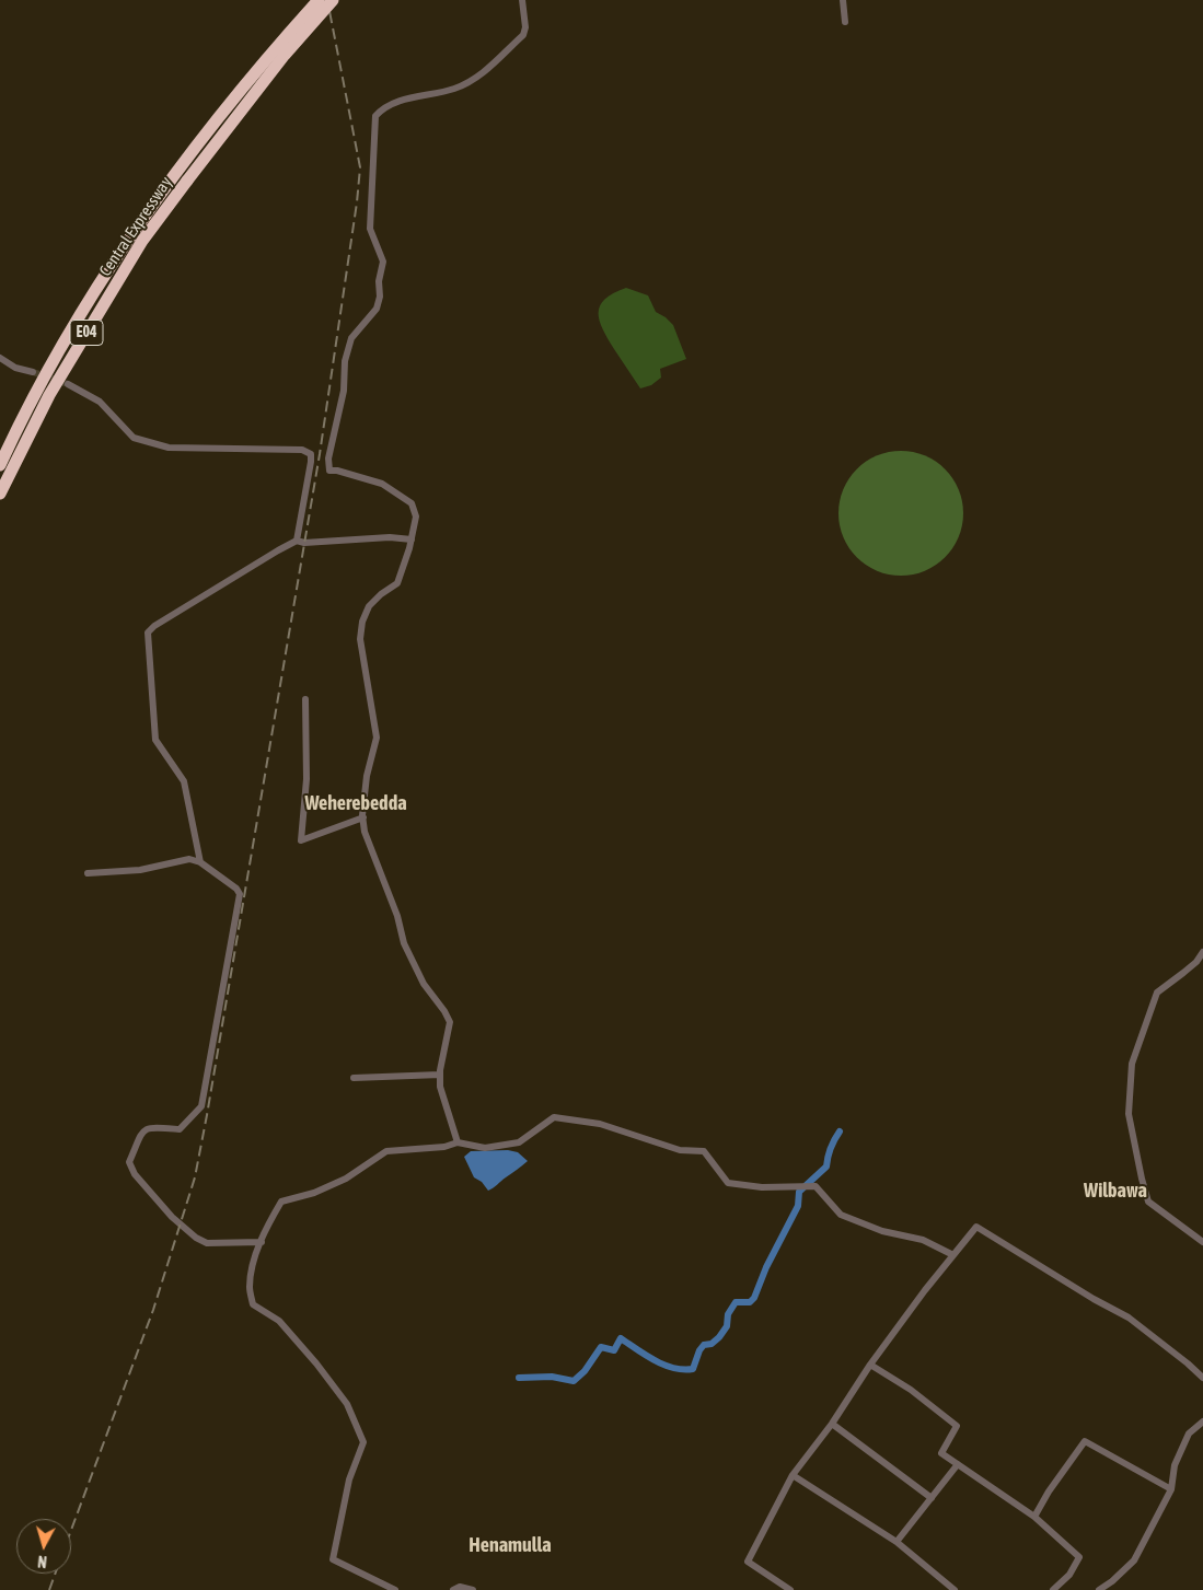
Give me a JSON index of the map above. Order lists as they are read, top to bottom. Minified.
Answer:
{"streets":{"highway":["Central Expressway","E04"]},"districts":["Weherebedda","Wilbawa","Henamulla"],"north":"bottom"}
